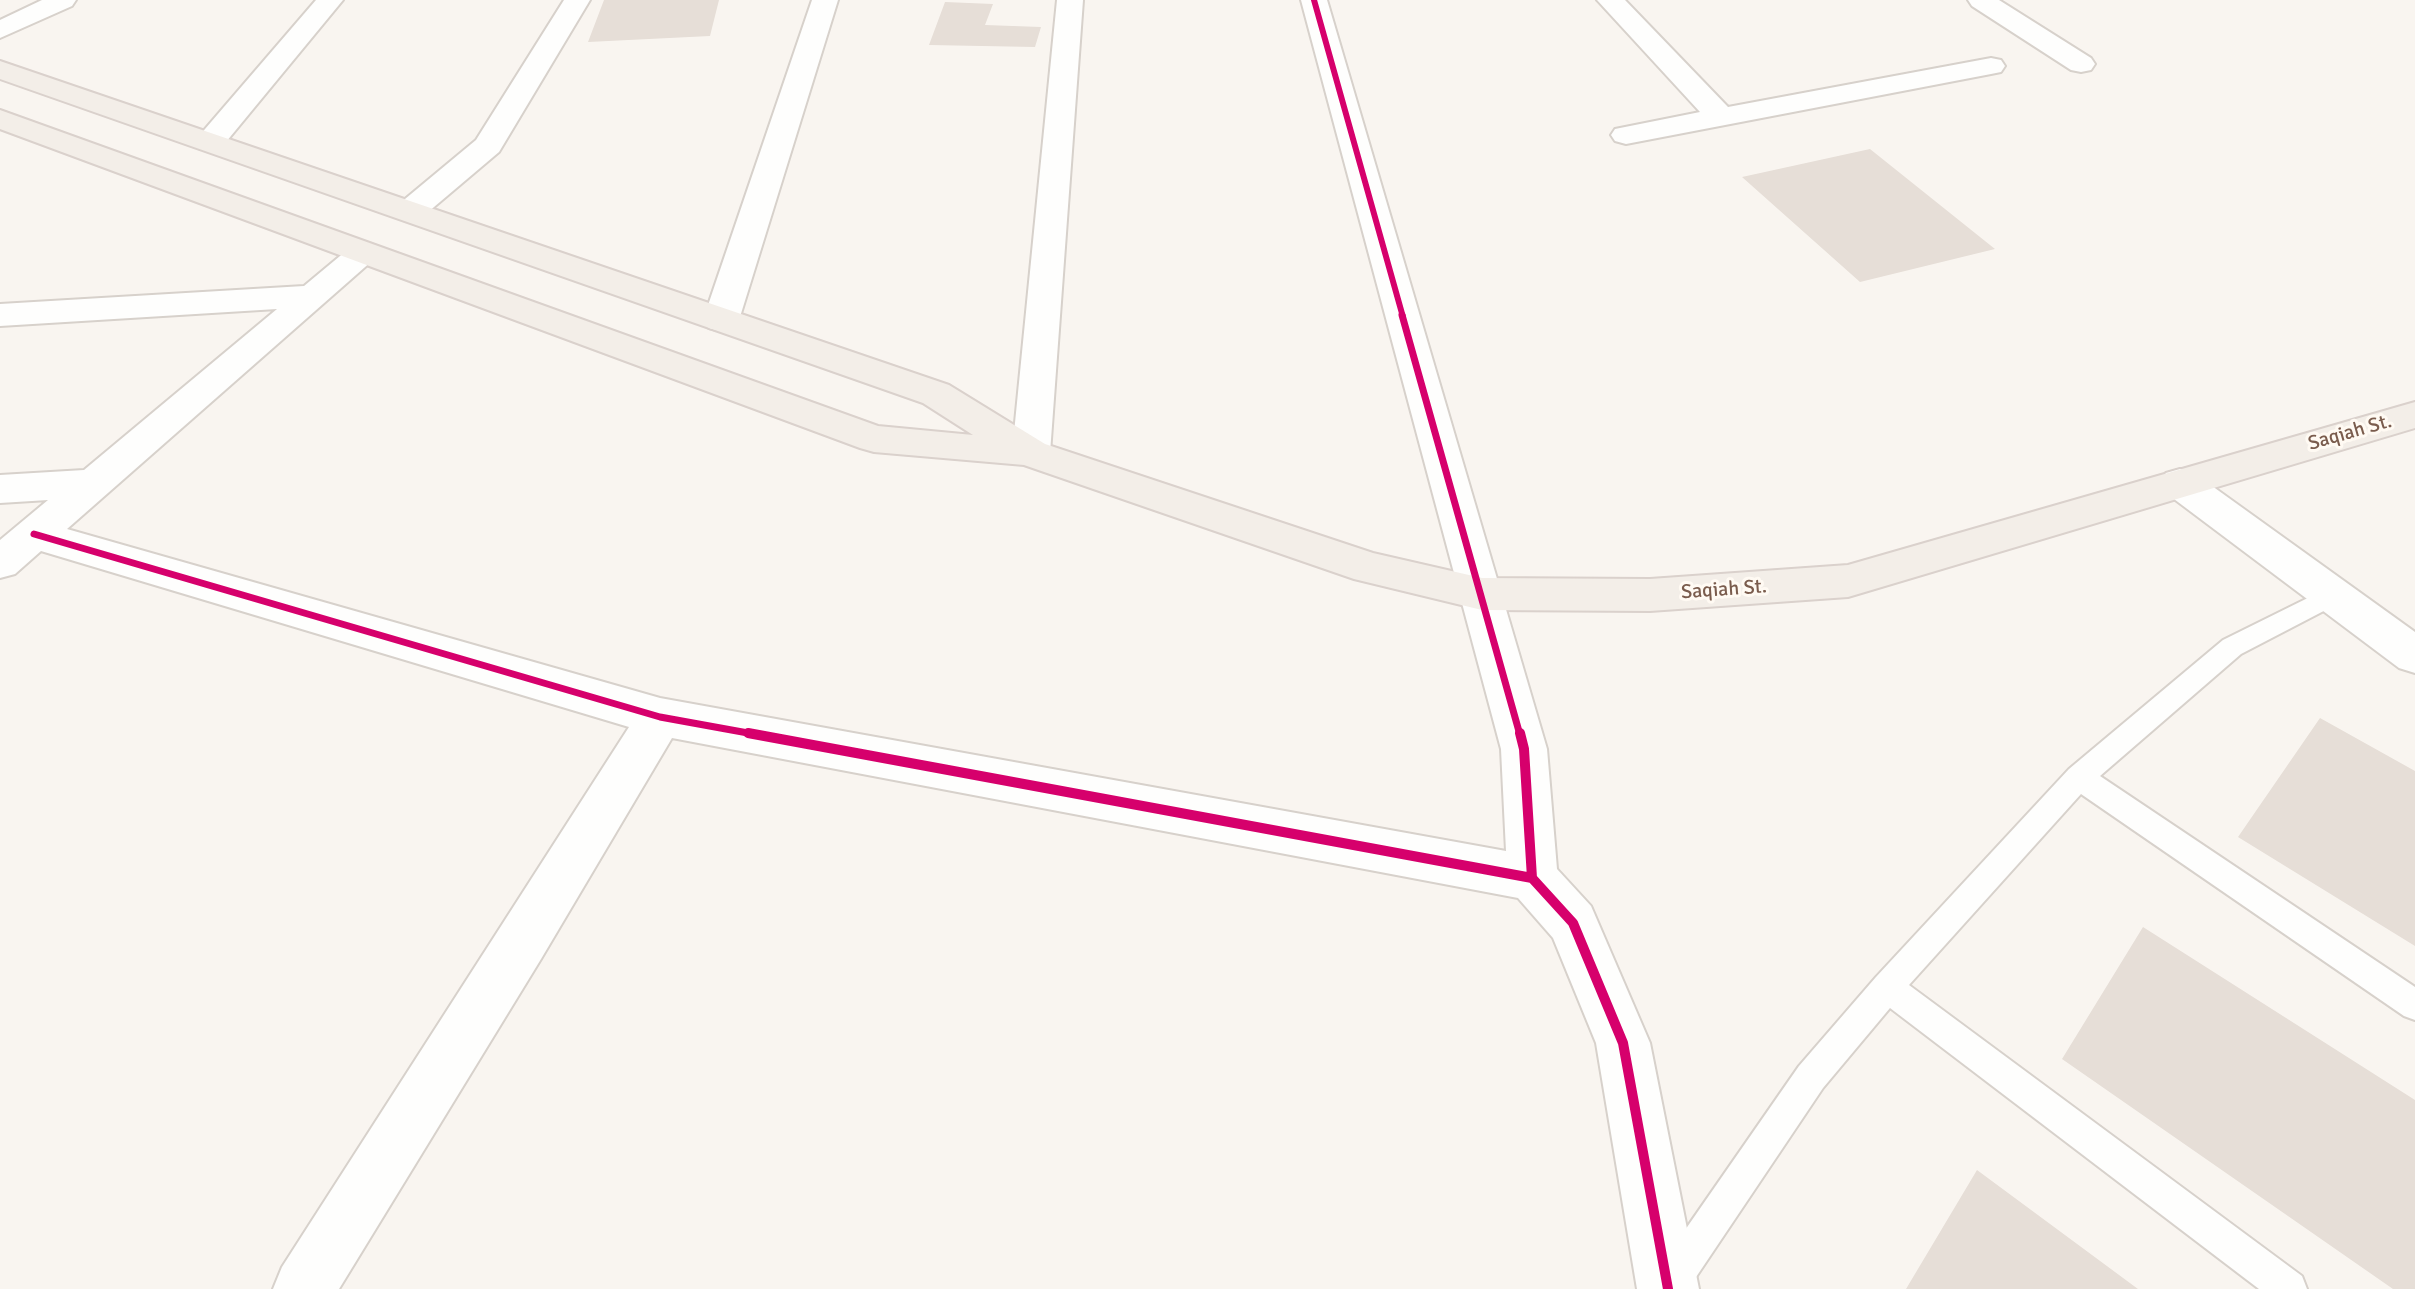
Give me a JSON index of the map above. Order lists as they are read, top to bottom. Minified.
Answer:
{"streets":{"main road":["Saqiah St."]}}
